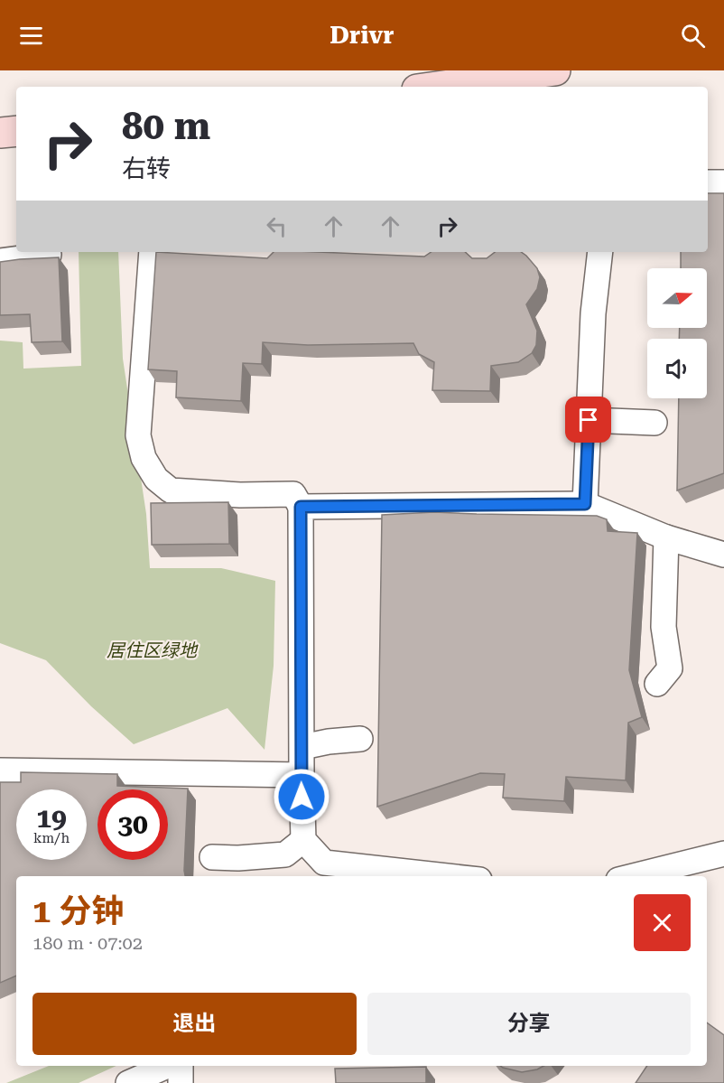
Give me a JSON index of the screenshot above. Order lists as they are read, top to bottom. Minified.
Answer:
{"parks":["居住区绿地"],"north":"right","page":{"header":"Drivr","turn":["80 m","右转"],"speed":"19 km/h","limit":"30","heading":["1 分钟","180 m · 07:02"],"buttons":["退出","分享"]}}
